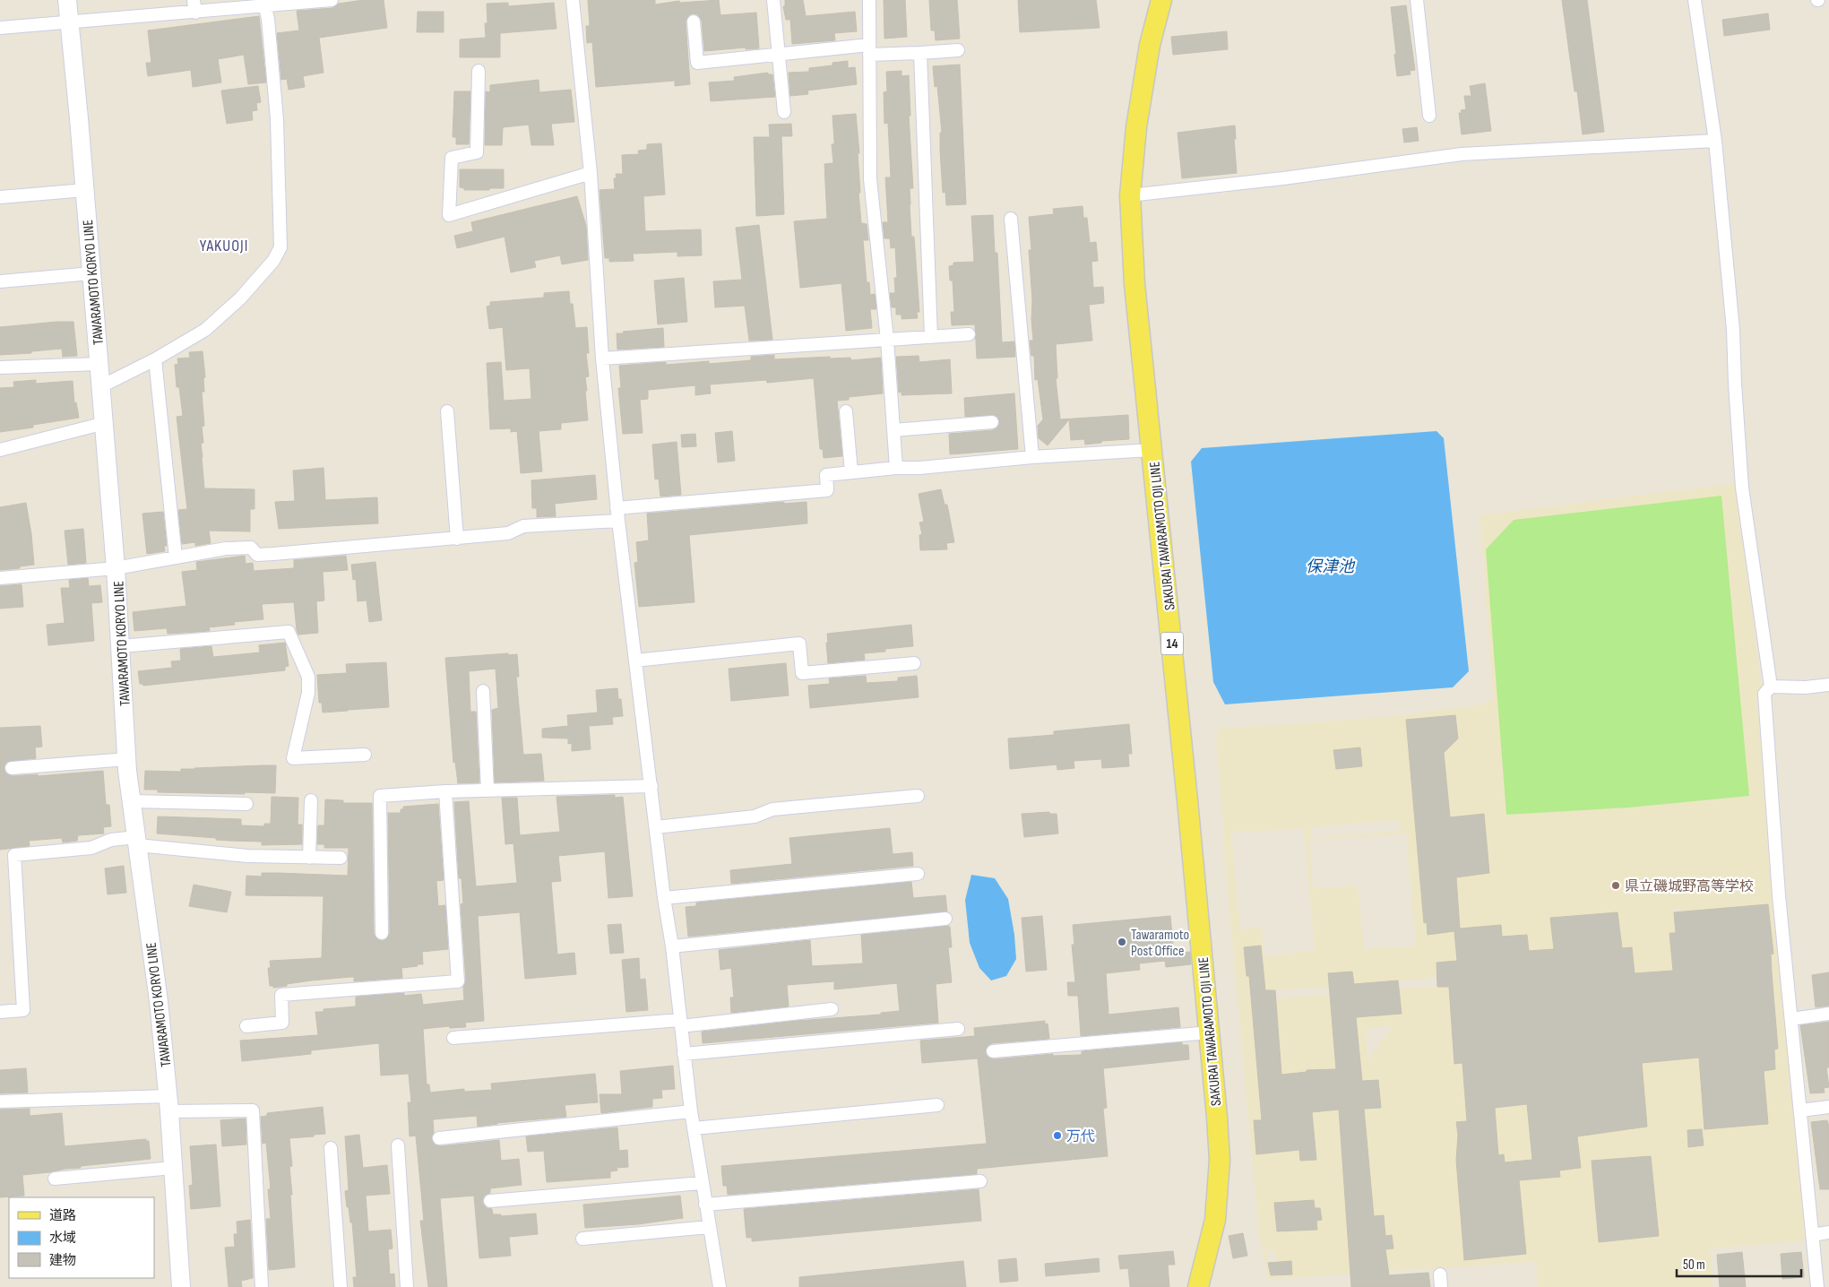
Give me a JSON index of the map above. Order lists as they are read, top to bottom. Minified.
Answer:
{"streets":{"main road":["TAWARAMOTO KORYO LINE","SAKURAI TAWARAMOTO OJI LINE","14"]},"districts":["YAKUOJI"],"water":["保津池"],"places":["県立磯城野高等学校","Tawaramoto Post Office","万代"],"legend":["道路","水域","建物"],"scale_bar":"50 m"}
